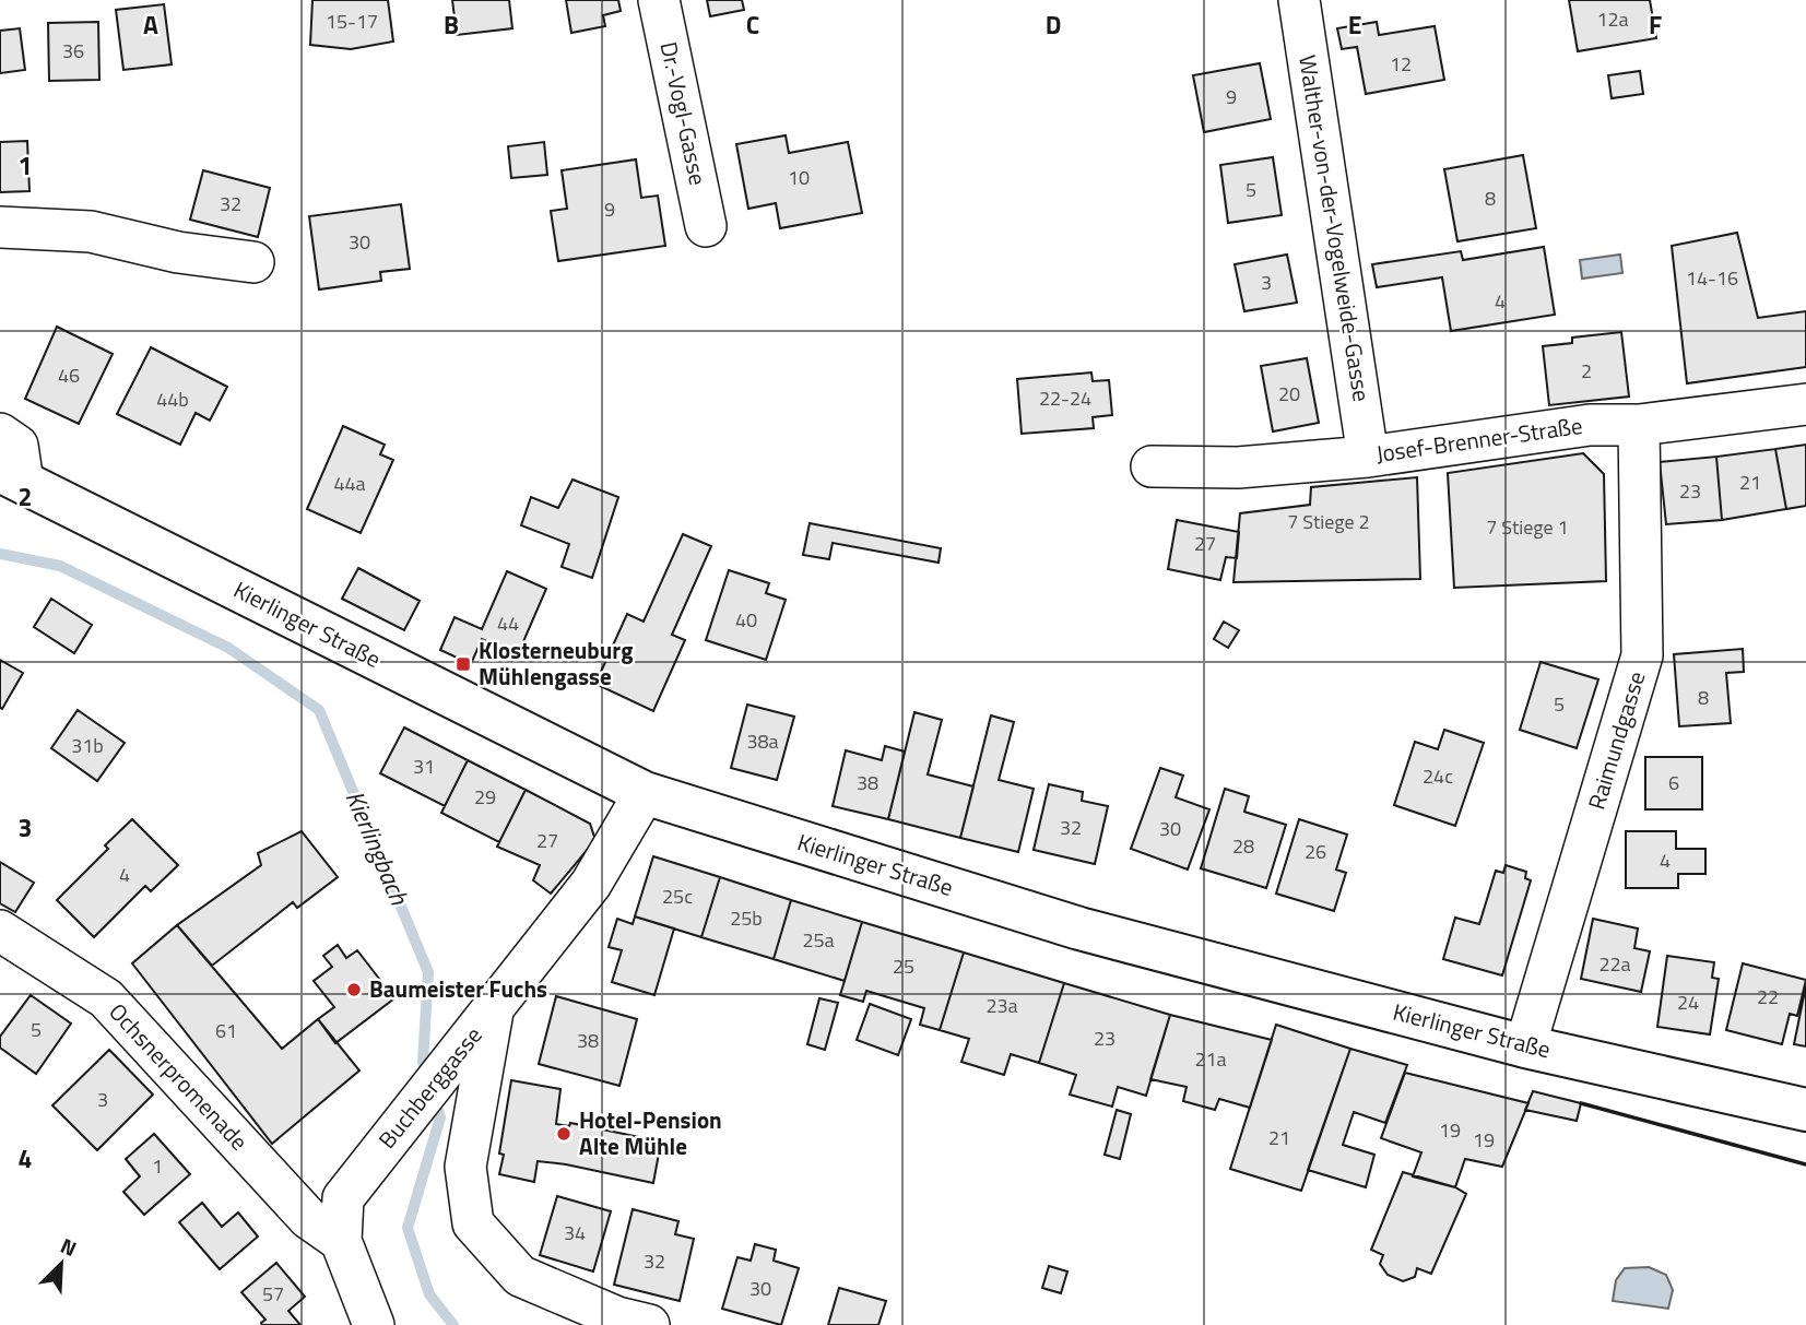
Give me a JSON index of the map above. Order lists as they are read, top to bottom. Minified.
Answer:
{"streets":{"main road":["Kierlinger Straße"],"street":["Dr.-Vogl-Gasse","Walther-von-der-Vogelweide-Gasse","Josef-Brenner-Straße","Raimundgasse","Ochsnerpromenade","Buchberggasse"]},"crossings":[["Walther-von-der-Vogelweide-Gasse","Josef-Brenner-Straße"],["Josef-Brenner-Straße","Raimundgasse"],["Kierlinger Straße","Raimundgasse"],["Kierlinger Straße","Buchberggasse"],["Ochsnerpromenade","Buchberggasse"]],"water":["Kierlingbach"],"places":{"transit":["Klosterneuburg Mühlengasse"],"other":["Baumeister Fuchs","Hotel-Pension Alte Mühle"]},"house_numbers":["12a","15-17","36","12","9","10","5","8","32","9","30","14-16","3","4","2","46","20","22-24","44b","21","44a","23","7 Stiege 2","7 Stiege 1","27","40","44","8","5","38a","31b","31","24c","38","6","29","32","30","27","28","26","4","4","25c","25b","25a","22a","25","22","24","23a","5","61","23","38","21a","3","19","21","19","1","34","32","30","57"],"north":"top right","grid":{"columns":["A","B","C","D","E","F"],"rows":["1","2","3","4"]}}
